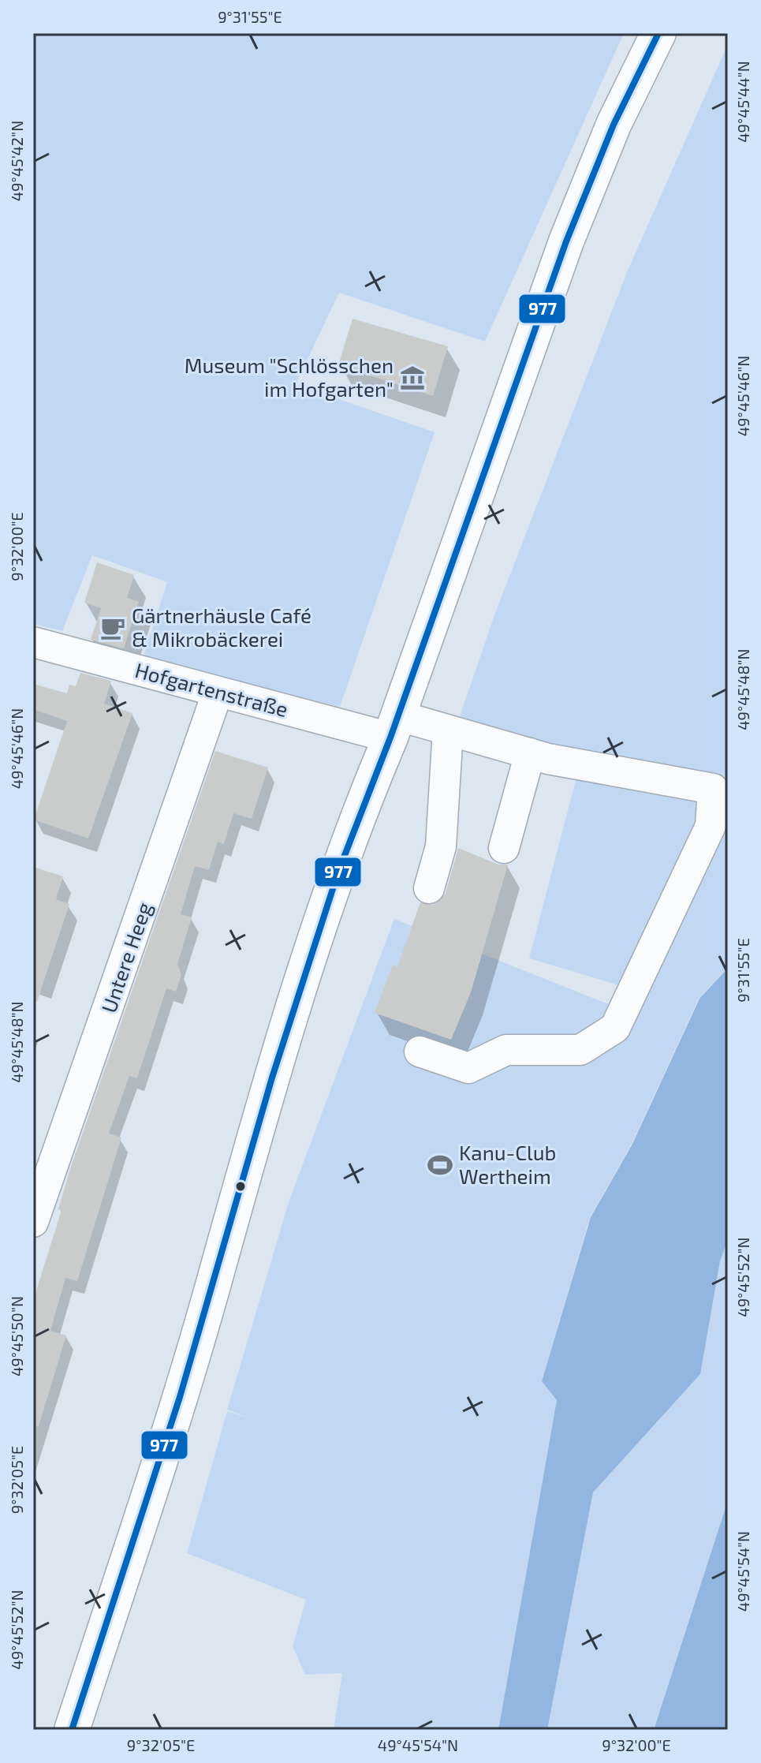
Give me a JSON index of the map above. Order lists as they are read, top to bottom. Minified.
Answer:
{"streets":{"street":["Hofgartenstraße","Untere Heeg"]},"crossings":[["Hofgartenstraße","Untere Heeg"]],"places":{"museum":["Museum \"Schlösschen im Hofgarten\""],"cafe":["Gärtnerhäusle Café & Mikrobäckerei"],"sports":["Kanu-Club Wertheim"]},"lines":["transit line 977"],"coordinates":["9°31'55\"E","49°45'44\"N","49°45'42\"N","49°45'46\"N","9°32'00\"E","49°45'48\"N","49°45'52\"N","49°45'50\"N","9°32'05\"E","49°45'54\"N"]}
